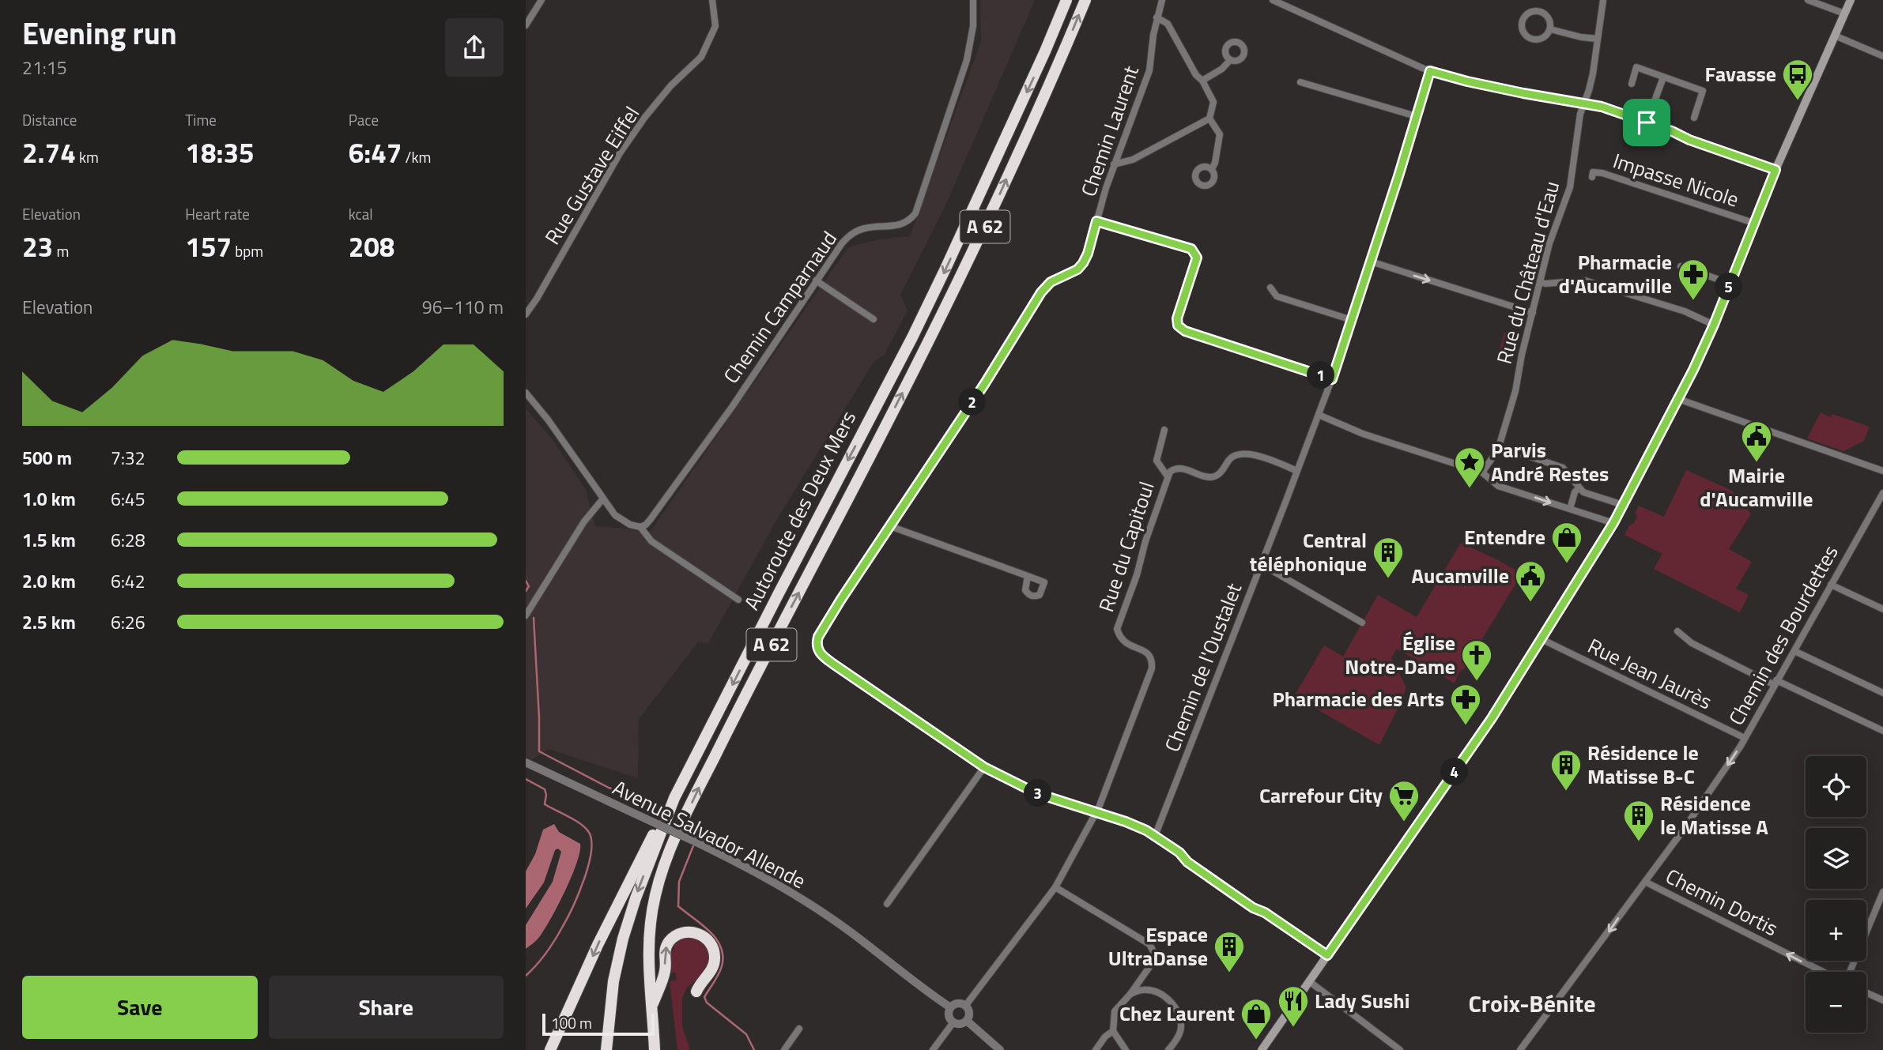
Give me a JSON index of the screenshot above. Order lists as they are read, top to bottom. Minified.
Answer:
{"streets":{"highway":["A 62","Autoroute des Deux Mers"],"street":["Chemin Laurent","Rue Gustave Eiffel","Impasse Nicole","Rue du Château d'Eau","Chemin Camparnaud","Rue du Capitoul","Chemin des Bourdettes","Chemin de l'Oustalet","Rue Jean Jaurès","Avenue Salvador Allende","Chemin Dortis"]},"crossings":[["Rue du Capitoul","Chemin de l'Oustalet"],["Rue du Capitoul","Avenue Salvador Allende"],["Chemin des Bourdettes","Rue Jean Jaurès"],["Chemin des Bourdettes","Chemin Dortis"]],"one_way":["Chemin des Bourdettes","Chemin Dortis"],"districts":["Croix-Bénite"],"places":{"bus stop":["Favasse"],"pharmacy":["Pharmacie d'Aucamville","Pharmacie des Arts"],"public building":["Mairie d'Aucamville","Aucamville"],"place":["Parvis André Restes"],"shop":["Entendre","Chez Laurent"],"building":["Central téléphonique","Résidence le Matisse B-C","Résidence le Matisse A","Espace UltraDanse"],"church":["Église Notre-Dame"],"supermarket":["Carrefour City"],"restaurant":["Lady Sushi"]},"scale_bar":"100 m","page":{"heading":["Evening run","21:15"],"stats":[["Distance","2.74 km"],["Time","18:35"],["Pace","6:47 /km"],["Elevation","23 m"],["Heart rate","157 bpm"],["kcal","208"]],"pins":["5","1","2","4","3"],"chart":["Elevation","96–110 m"],"list":[{"name":"500 m","note":"7:32"},{"name":"1.0 km","note":"6:45"},{"name":"1.5 km","note":"6:28"},{"name":"2.0 km","note":"6:42"},{"name":"2.5 km","note":"6:26"}],"map_buttons":["+","−"],"buttons":["Save","Share"],"scale":"100 m"}}
